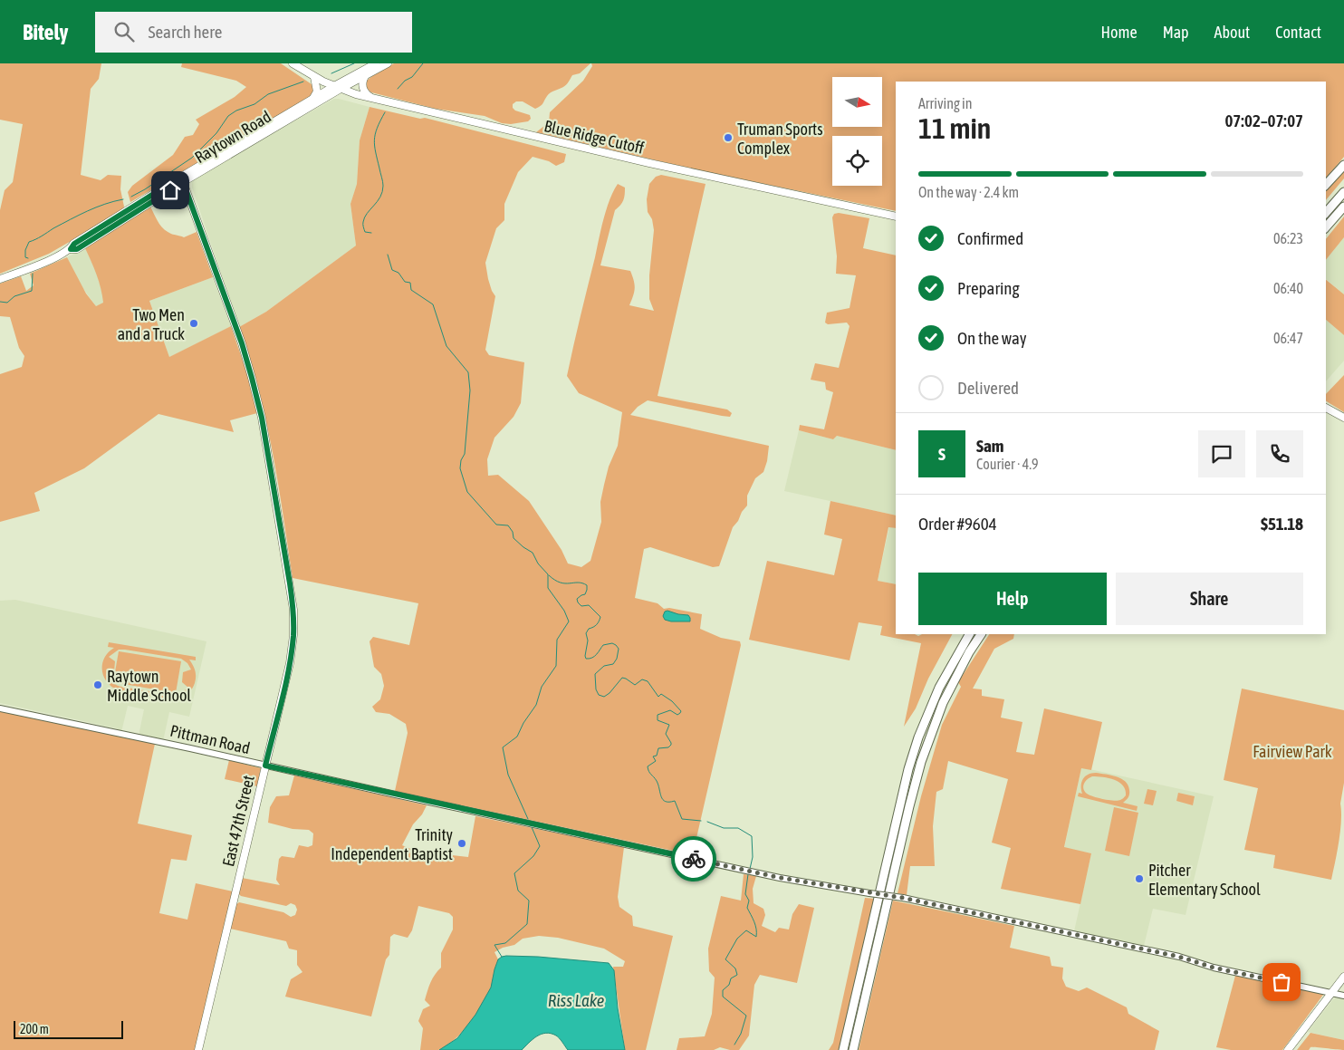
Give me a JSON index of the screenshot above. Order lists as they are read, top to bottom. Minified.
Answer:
{"streets":{"main road":["Raytown Road","Blue Ridge Cutoff","East 47th Street"],"street":["Pittman Road"]},"crossings":[["Raytown Road","Blue Ridge Cutoff"],["Raytown Road","East 47th Street"],["Pittman Road","East 47th Street"]],"water":["Riss Lake"],"parks":["Fairview Park"],"places":["Truman Sports Complex","Two Men and a Truck","Raytown Middle School","Trinity Independent Baptist","Pitcher Elementary School"],"scale_bar":"200 m","north":"right","page":{"header":"Bitely","search":"Search here","nav":["Home","Map","About","Contact"],"heading":["11 min","Arriving in","07:02–07:07"],"panel":["Sam","Courier · 4.9","Order #9604","$51.18"],"bar":"On the way · 2.4 km","list":[["Confirmed","06:23"],["Preparing","06:40"],["On the way","06:47"],"Delivered"],"round":"S","buttons":["Help","Share"],"scale":"200 m"}}
